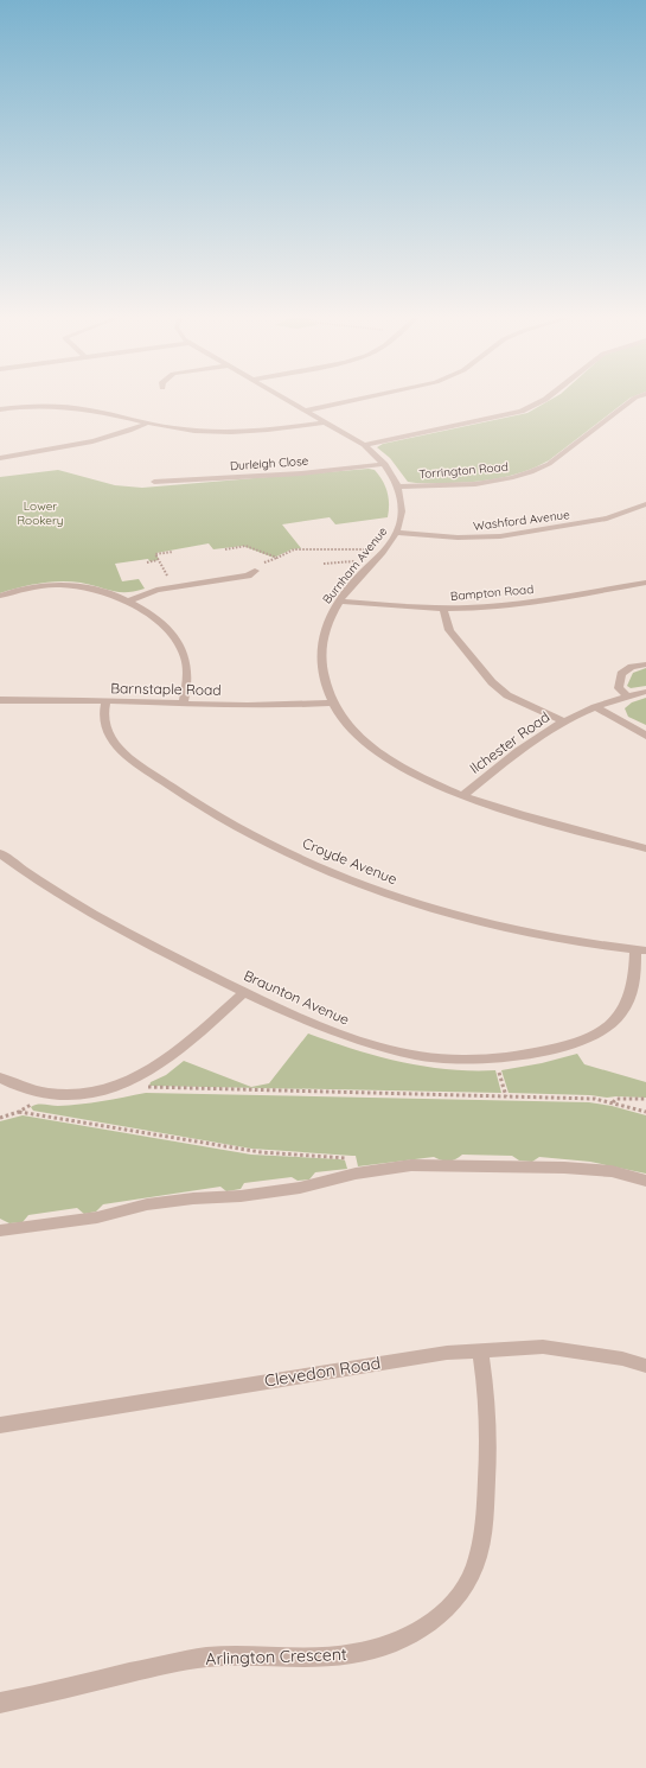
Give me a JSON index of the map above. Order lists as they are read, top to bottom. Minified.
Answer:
{"streets":{"street":["Durleigh Close","Torrington Road","Washford Avenue","Burnham Avenue","Bampton Road","Barnstaple Road","Ilchester Road","Croyde Avenue","Braunton Avenue","Clevedon Road","Arlington Crescent"]},"crossings":[["Durleigh Close","Burnham Avenue"],["Torrington Road","Burnham Avenue"],["Washford Avenue","Burnham Avenue"],["Burnham Avenue","Bampton Road"],["Burnham Avenue","Barnstaple Road"],["Burnham Avenue","Ilchester Road"],["Barnstaple Road","Croyde Avenue"],["Croyde Avenue","Braunton Avenue"],["Clevedon Road","Arlington Crescent"]],"parks":["Lower Rookery"]}
